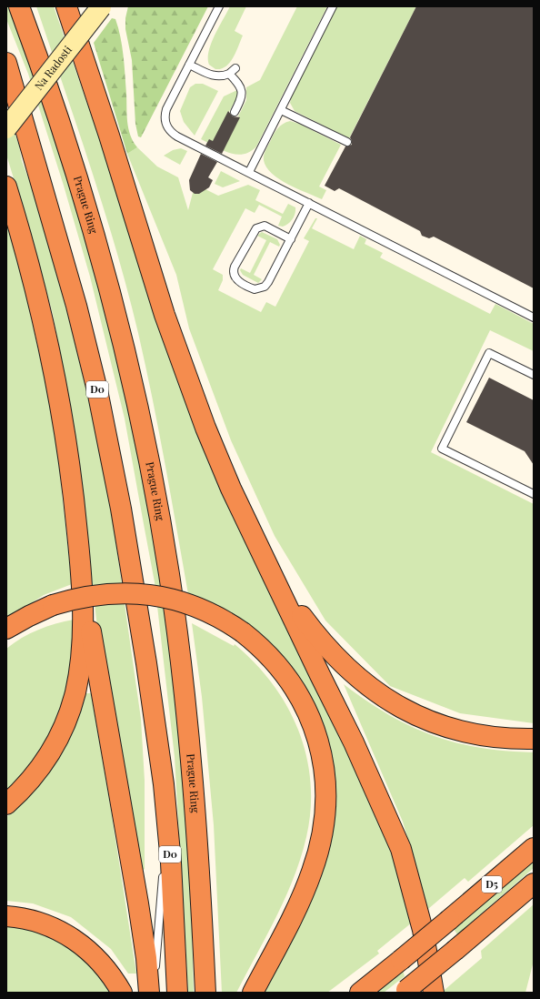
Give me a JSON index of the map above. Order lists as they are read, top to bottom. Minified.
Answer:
{"streets":{"highway":["Prague Ring","D0","D5"],"main road":["Na Radosti"]}}
